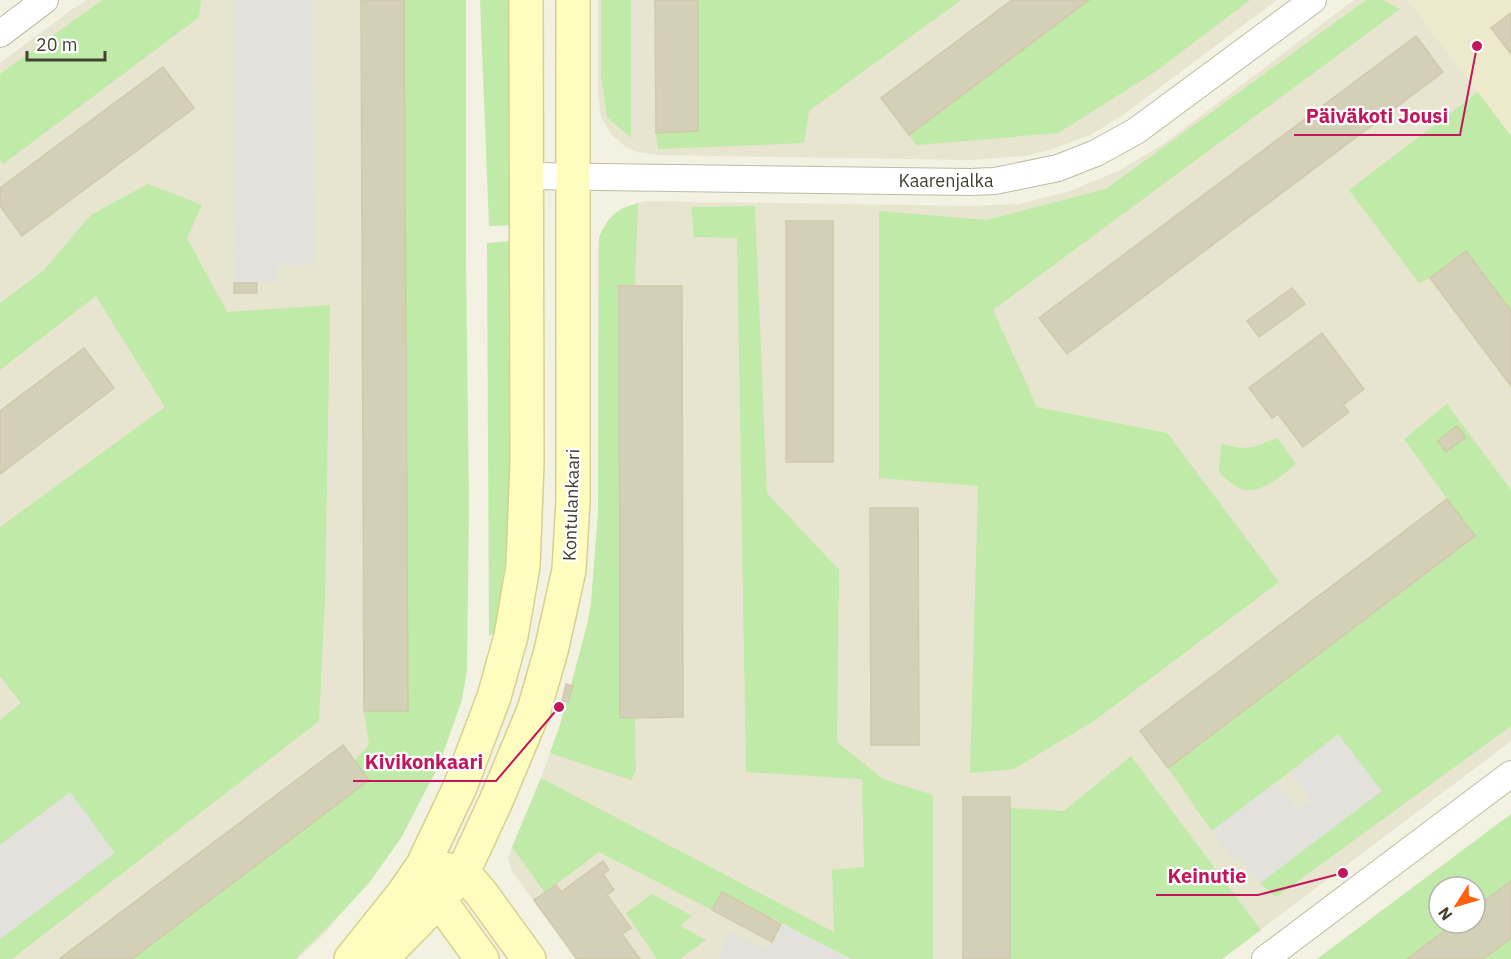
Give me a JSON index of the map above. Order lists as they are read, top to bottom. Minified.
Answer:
{"streets":{"main road":["Kontulankaari"],"street":["Kaarenjalka"]},"crossings":[["Kaarenjalka","Kontulankaari"]],"places":["Päiväkoti Jousi","Kivikonkaari","Keinutie"],"scale_bar":"20 m","north":"bottom left"}
